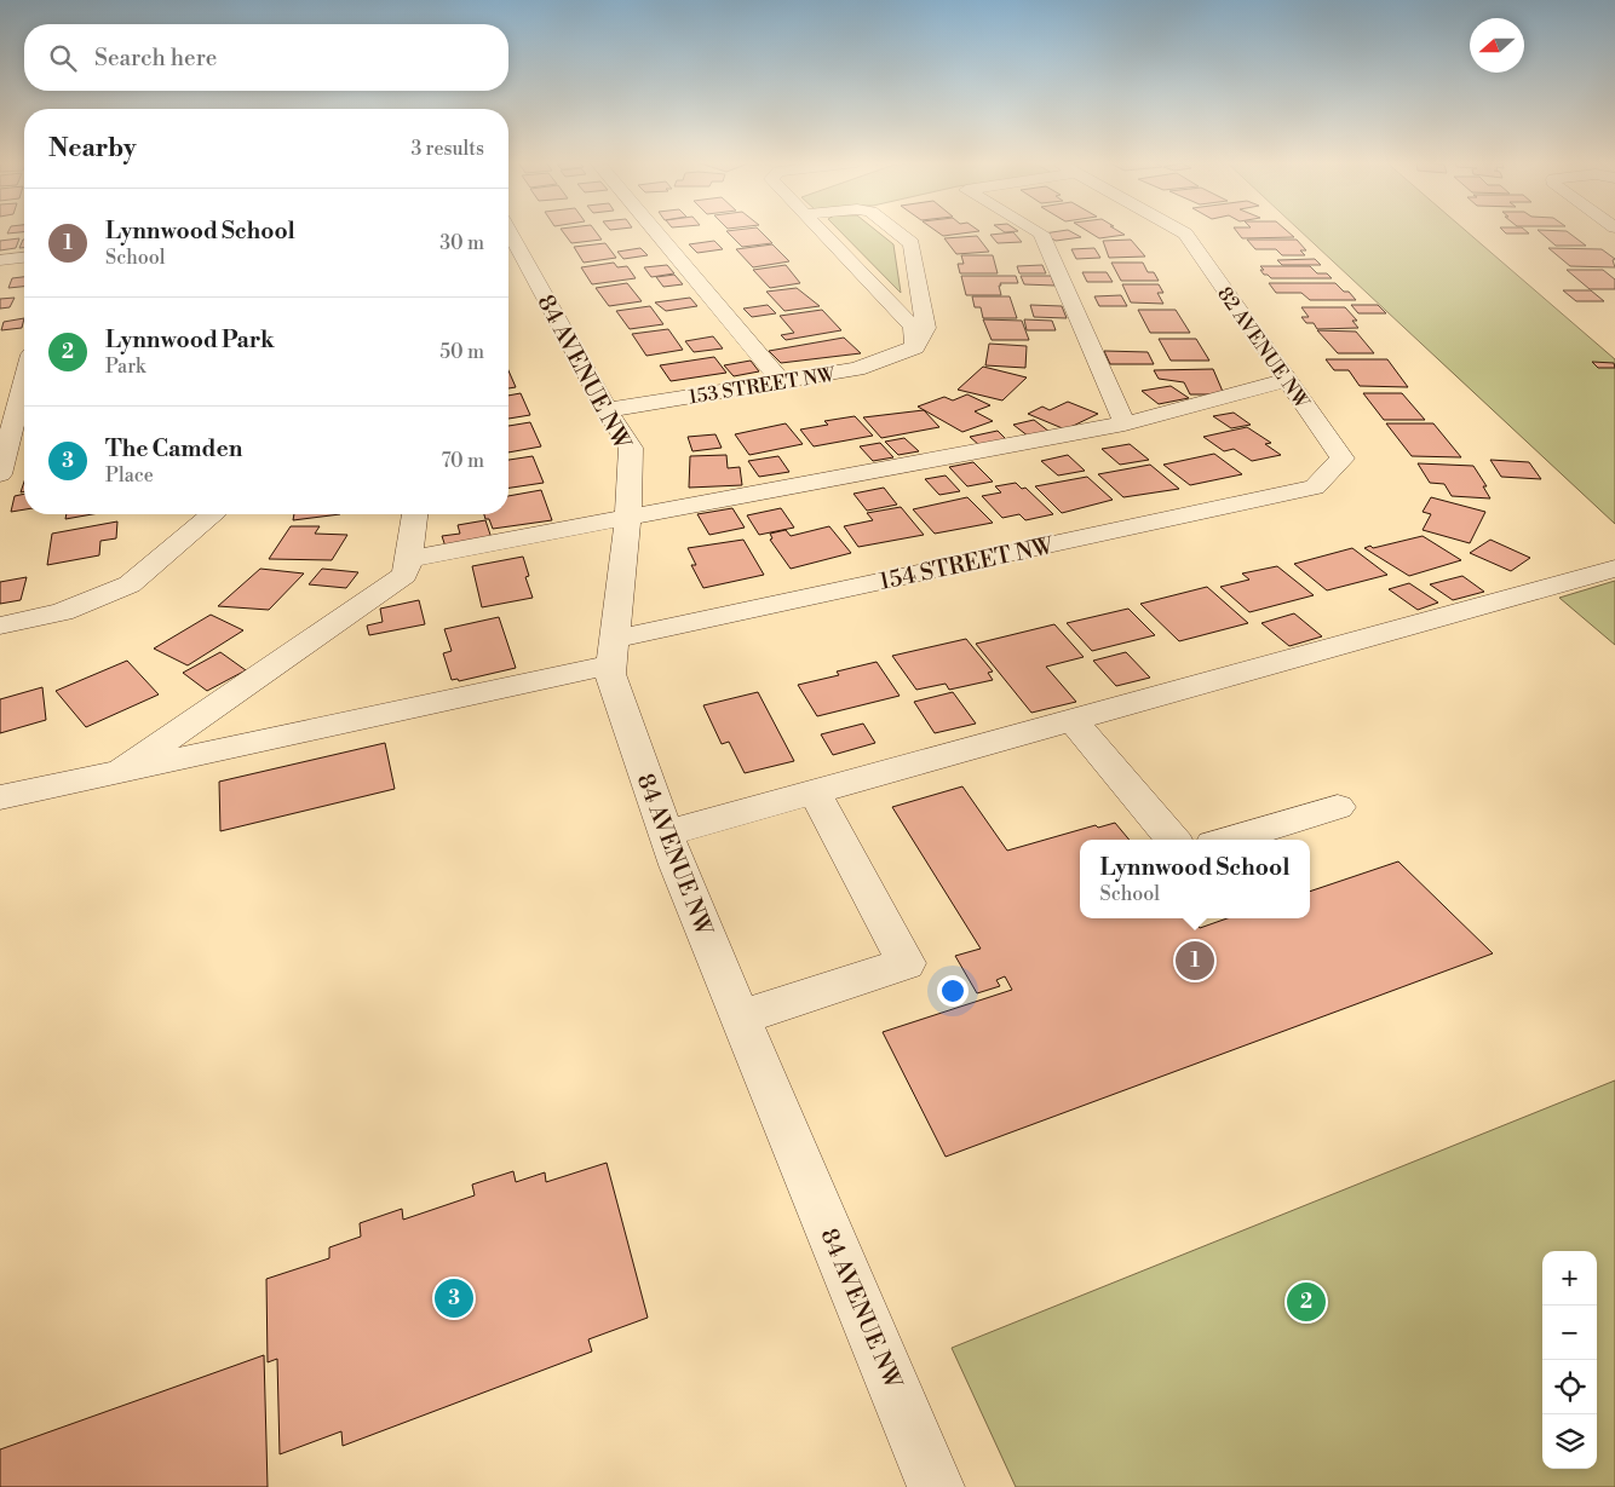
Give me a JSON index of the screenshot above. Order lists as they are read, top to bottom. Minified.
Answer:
{"streets":{"street":["82 AVENUE NW","84 AVENUE NW","153 STREET NW","154 STREET NW"]},"crossings":[["82 AVENUE NW","154 STREET NW"],["84 AVENUE NW","153 STREET NW"],["84 AVENUE NW","154 STREET NW"]],"north":"left","page":{"search":"Search here","heading":["Nearby","3 results"],"list":[{"mark":"1","name":"Lynnwood School","note":"School","value":"30 m"},{"mark":"2","name":"Lynnwood Park","note":"Park","value":"50 m"},{"mark":"3","name":"The Camden","note":"Place","value":"70 m"}],"popup":["Lynnwood School","School"],"pins":["1","3","2"],"map_buttons":["+","−"]}}
